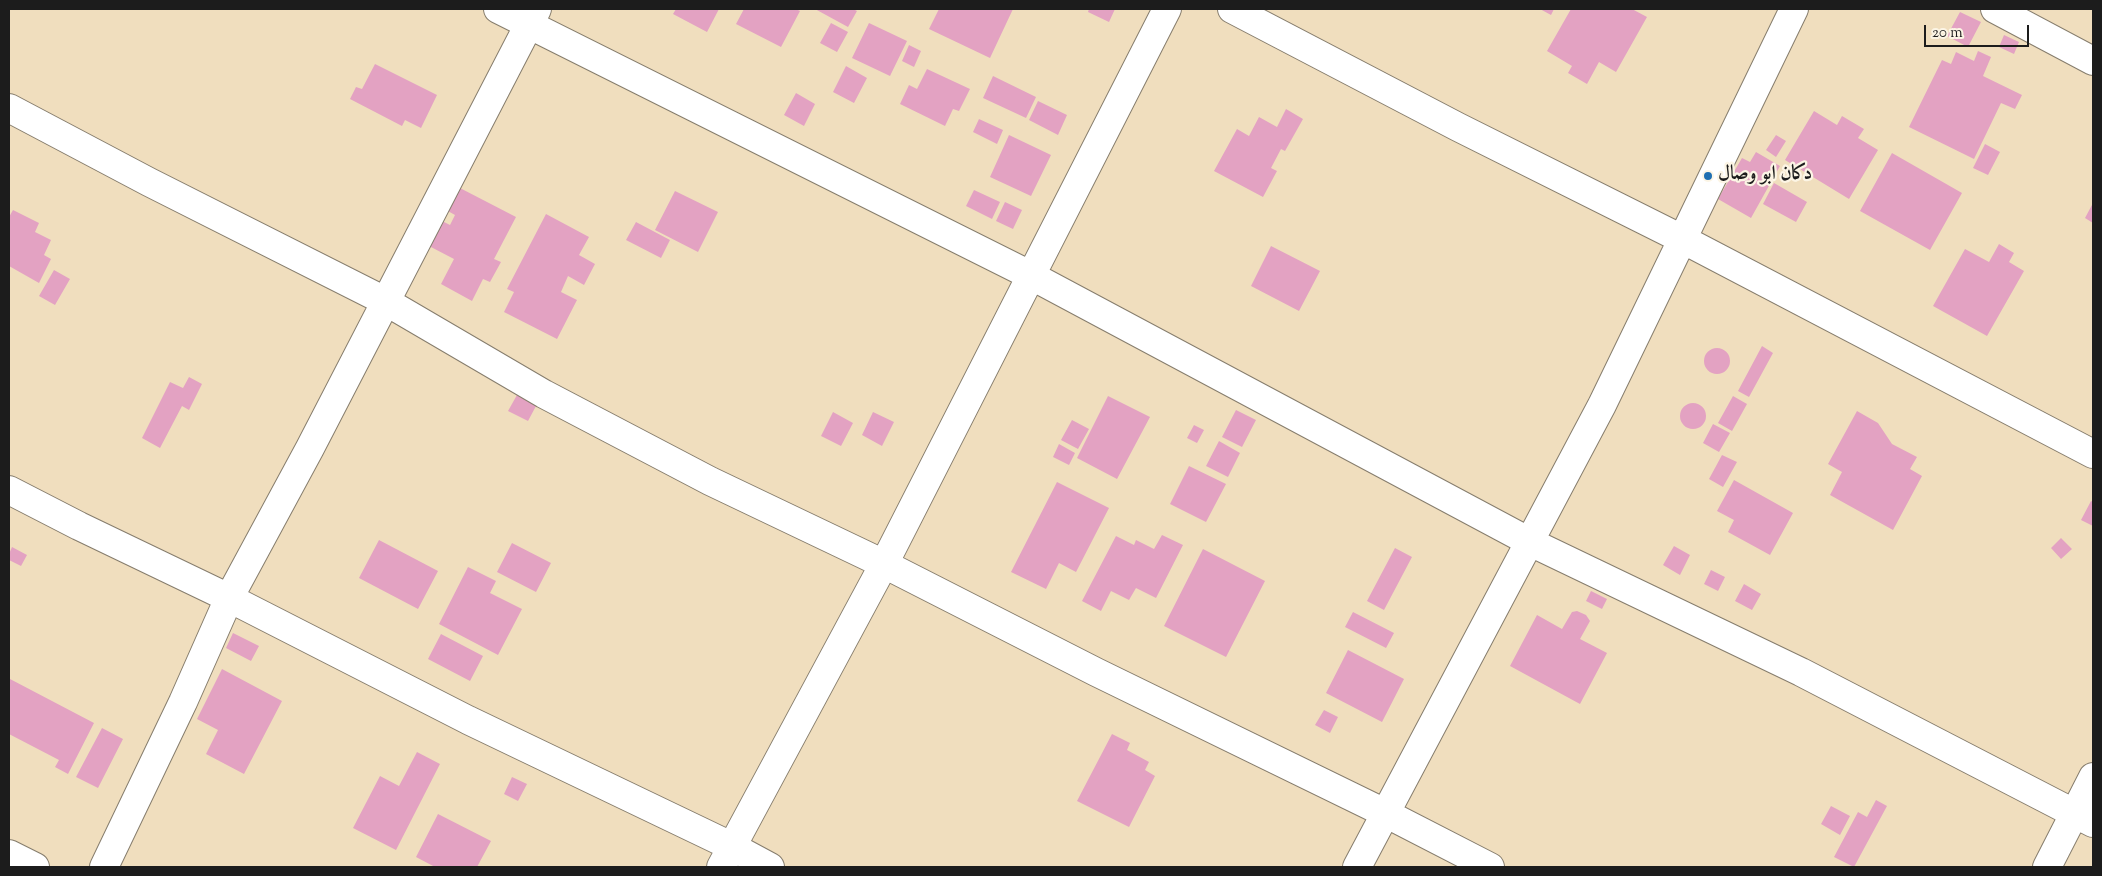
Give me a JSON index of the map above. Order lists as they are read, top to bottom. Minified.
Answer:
{"places":["دكان ابو وصال"],"scale_bar":"20 m"}
